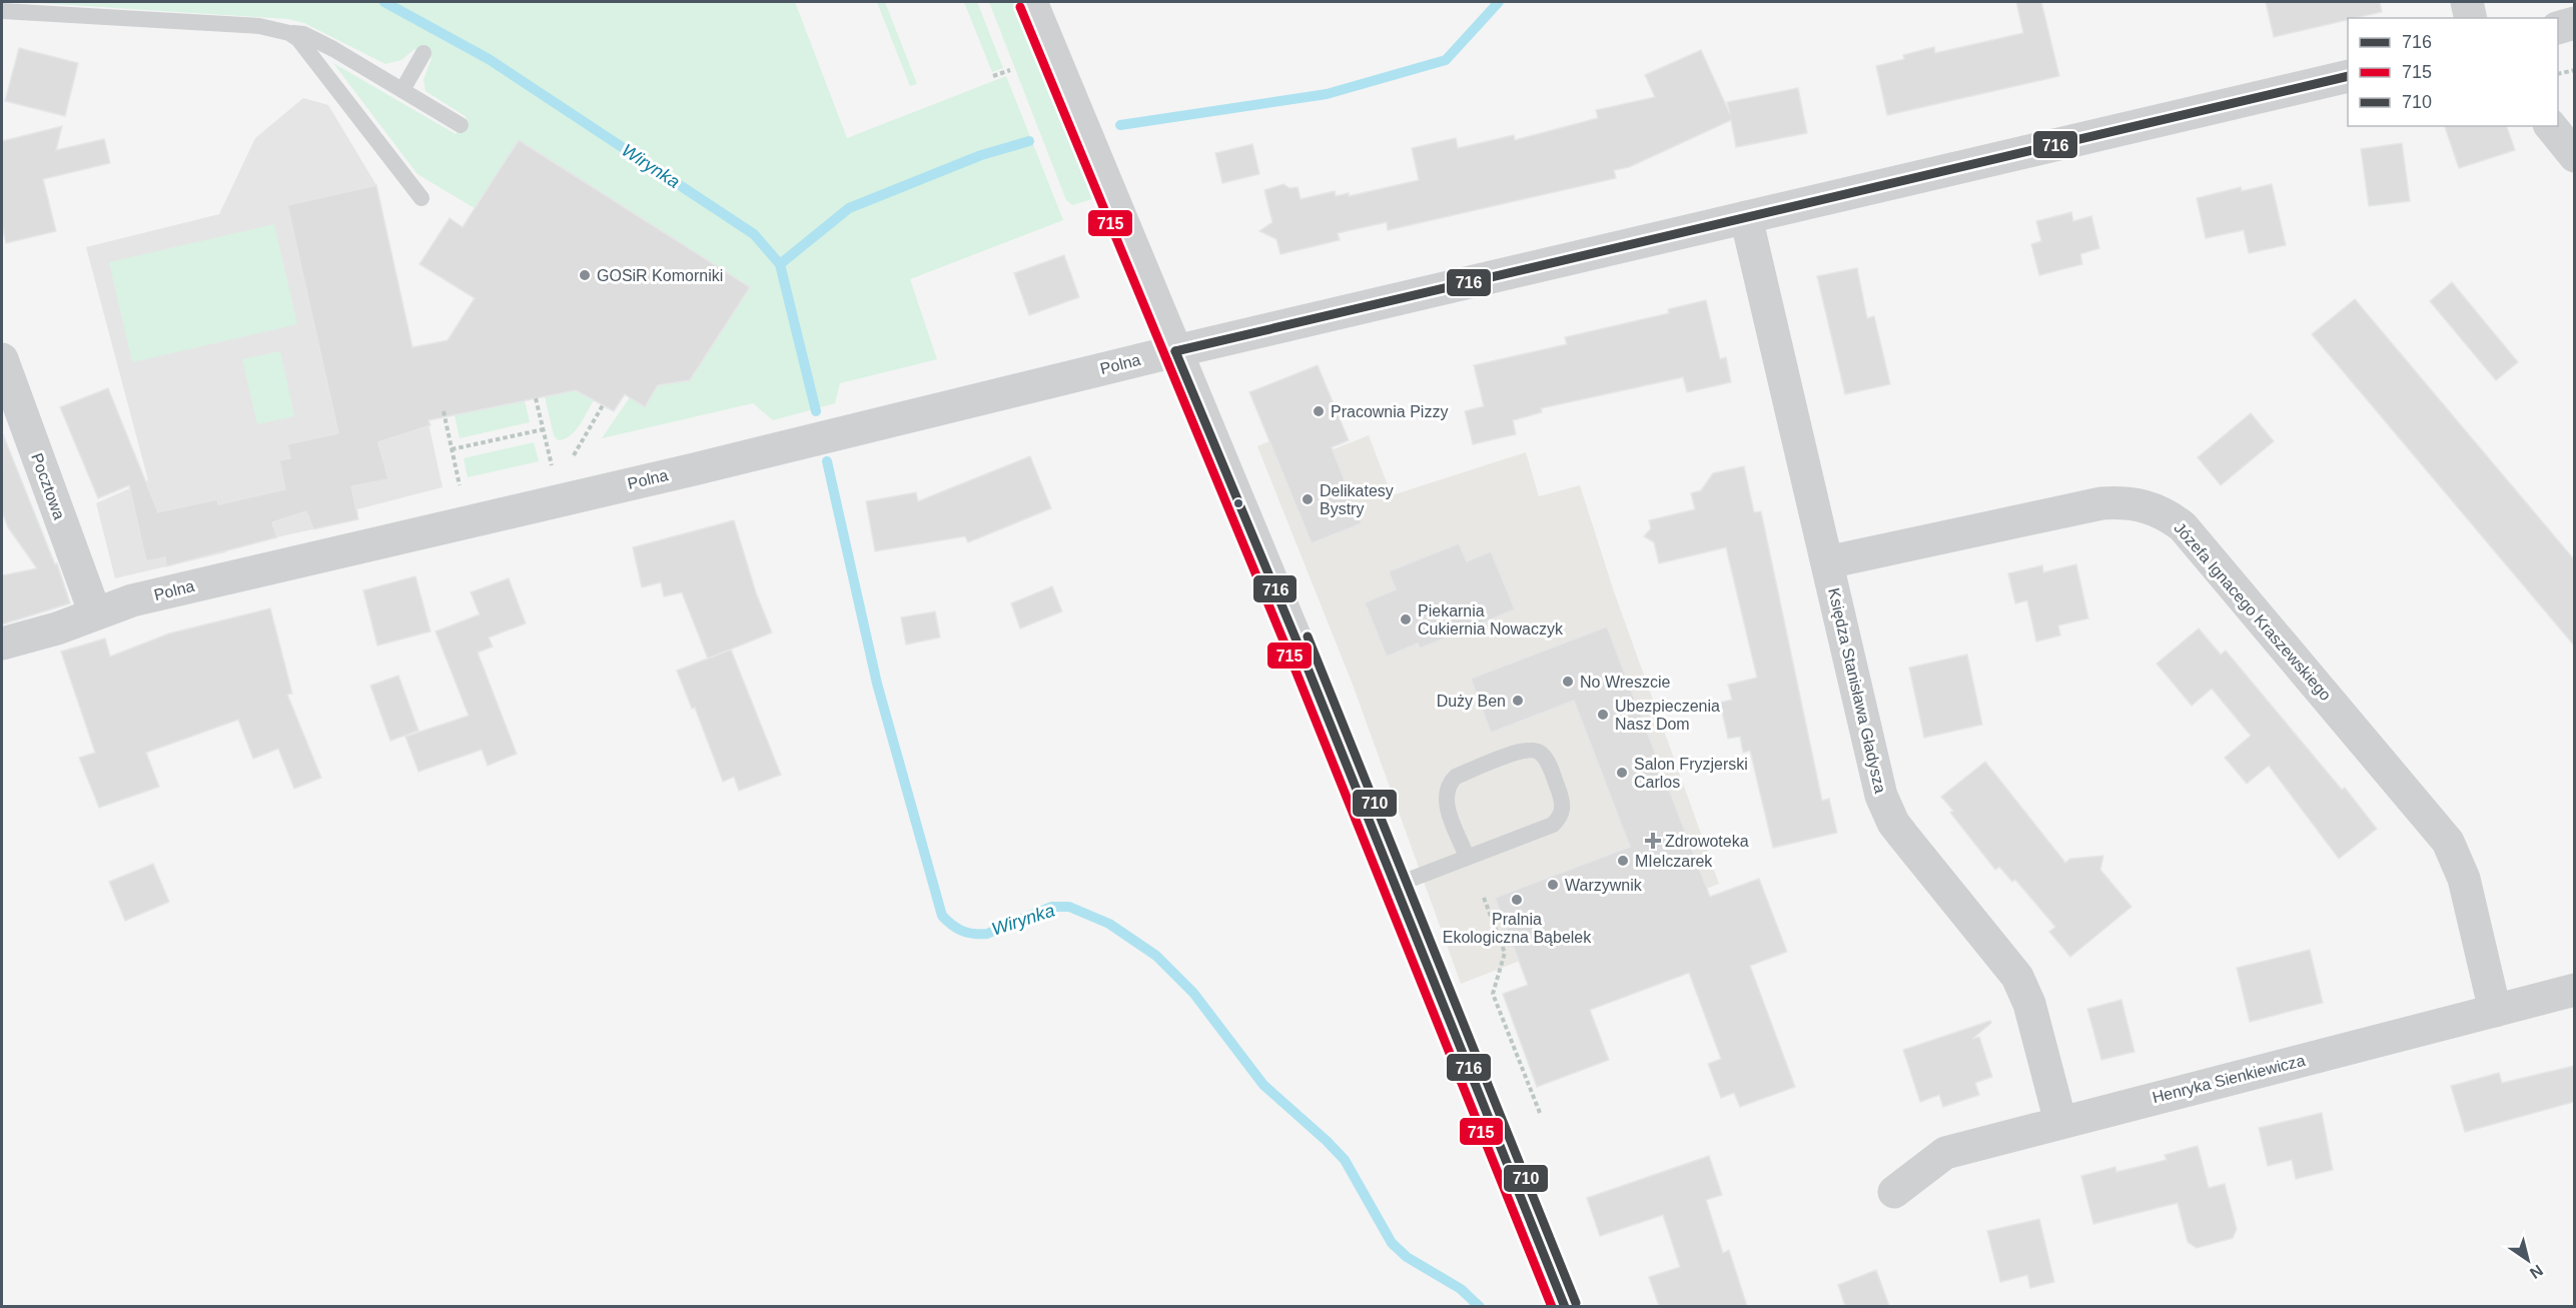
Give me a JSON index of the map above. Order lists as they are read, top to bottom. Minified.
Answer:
{"streets":{"street":["Polna","Pocztowa","Józefa Ignacego Kraszewskiego","Księdza Stanisława Gładysza","Henryka Sienkiewicza"]},"crossings":[["Polna","Pocztowa"],["Polna","Księdza Stanisława Gładysza"],["Józefa Ignacego Kraszewskiego","Księdza Stanisława Gładysza"],["Józefa Ignacego Kraszewskiego","Henryka Sienkiewicza"],["Księdza Stanisława Gładysza","Henryka Sienkiewicza"]],"water":["Wirynka"],"places":{"other":["GOSiR Komorniki","Pracownia Pizzy","Delikatesy Bystry","Piekarnia Cukiernia Nowaczyk","No Wreszcie","Duży Ben","Ubezpieczenia Nasz Dom","Salon Fryzjerski Carlos","MIelczarek","Warzywnik","Pralnia Ekologiczna Bąbelek"],"health":["Zdrowoteka"]},"lines":["transit line 715","transit line 716","transit line 710"],"legend":["716","715","710"],"north":"bottom right"}
